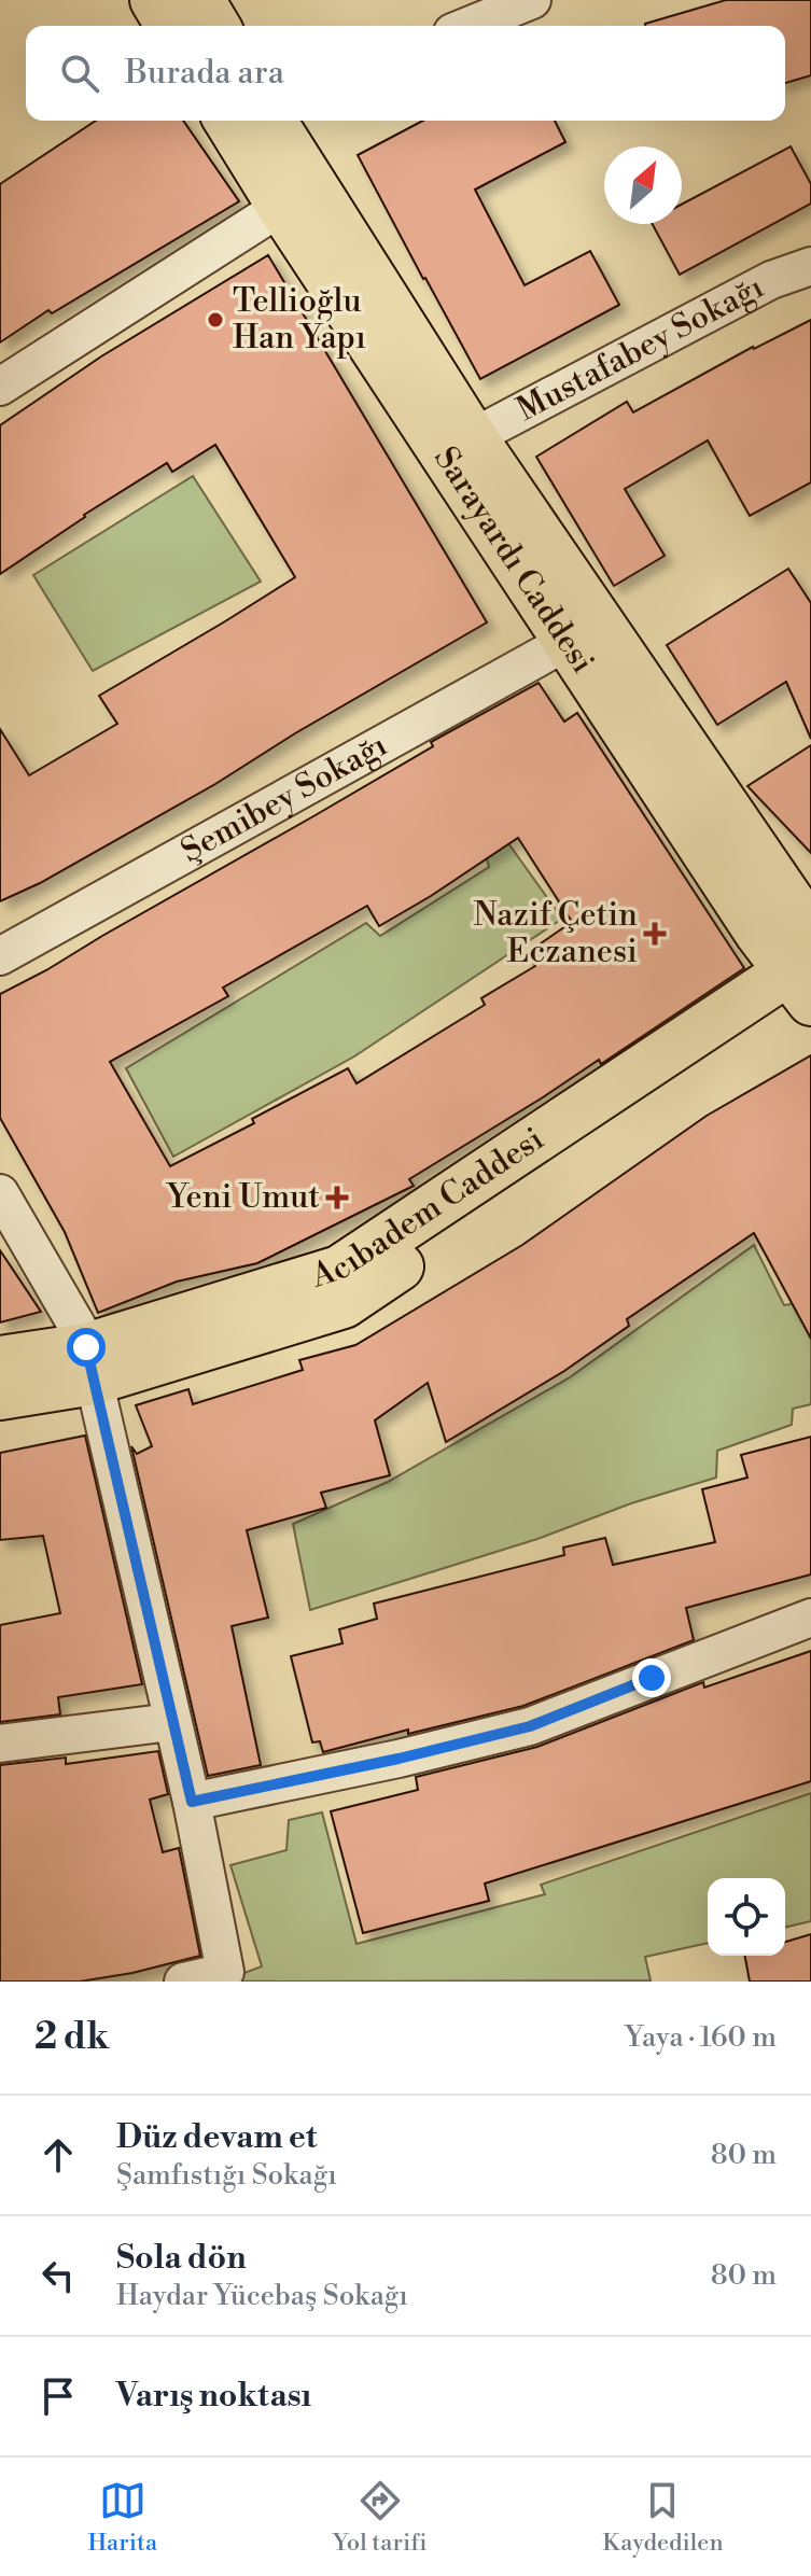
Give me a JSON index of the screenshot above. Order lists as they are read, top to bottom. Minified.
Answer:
{"streets":{"main road":["Sarayardı Caddesi","Acıbadem Caddesi"],"street":["Mustafabey Sokağı","Şemibey Sokağı"]},"crossings":[["Mustafabey Sokağı","Sarayardı Caddesi"],["Sarayardı Caddesi","Şemibey Sokağı"],["Sarayardı Caddesi","Acıbadem Caddesi"]],"places":{"other":["Tellioğlu Han Yapı"],"health":["Nazif Çetin Eczanesi","Yeni Umut"]},"north":"top right","page":{"search":"Burada ara","heading":["2 dk","Yaya · 160 m"],"list":[["Düz devam et","Şamfıstığı Sokağı","80 m"],["Sola dön","Haydar Yücebaş Sokağı","80 m"],"Varış noktası"],"nav":["Harita","Yol tarifi","Kaydedilen"]}}
